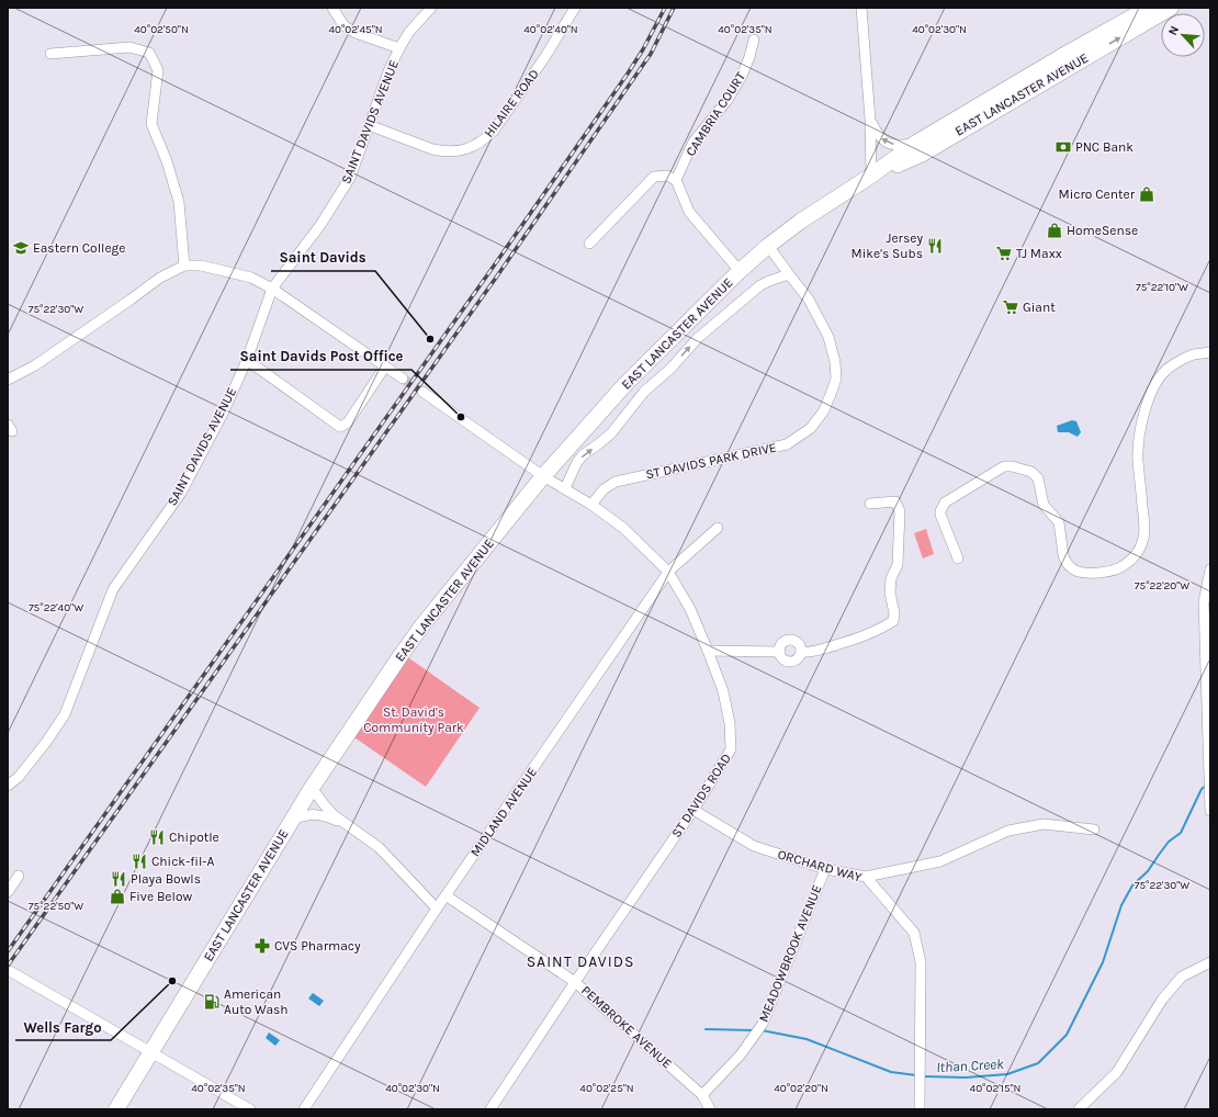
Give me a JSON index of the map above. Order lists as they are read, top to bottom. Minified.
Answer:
{"streets":{"highway":["EAST LANCASTER AVENUE"],"street":["HILAIRE ROAD","CAMBRIA COURT","SAINT DAVIDS AVENUE","ST DAVIDS PARK DRIVE","ST DAVIDS ROAD","MIDLAND AVENUE","ORCHARD WAY","MEADOWBROOK AVENUE","PEMBROKE AVENUE"]},"crossings":[["EAST LANCASTER AVENUE","ST DAVIDS PARK DRIVE"],["EAST LANCASTER AVENUE","ST DAVIDS ROAD"],["HILAIRE ROAD","SAINT DAVIDS AVENUE"],["ST DAVIDS PARK DRIVE","ST DAVIDS ROAD"],["ST DAVIDS ROAD","MIDLAND AVENUE"],["ST DAVIDS ROAD","ORCHARD WAY"],["ST DAVIDS ROAD","PEMBROKE AVENUE"],["MIDLAND AVENUE","PEMBROKE AVENUE"],["ORCHARD WAY","MEADOWBROOK AVENUE"],["MEADOWBROOK AVENUE","PEMBROKE AVENUE"]],"districts":["SAINT DAVIDS"],"water":["Ithan Creek"],"parks":["St. David's Community Park"],"places":{"bank":["PNC Bank"],"shop":["Micro Center","HomeSense","Five Below"],"restaurant":["Jersey Mike's Subs","Chipotle","Chick-fil-A","Playa Bowls"],"school or university":["Eastern College"],"supermarket":["TJ Maxx","Giant"],"other":["Saint Davids","Saint Davids Post Office","Wells Fargo"],"pharmacy":["CVS Pharmacy"],"fuel station":["American Auto Wash"]},"north":"top left","coordinates":["40°02'50\"N","40°02'45\"N","40°02'40\"N","40°02'35\"N","40°02'30\"N","75°22'10\"W","75°22'30\"W","75°22'20\"W","75°22'40\"W","75°22'50\"W","40°02'25\"N","40°02'20\"N","40°02'15\"N"]}
